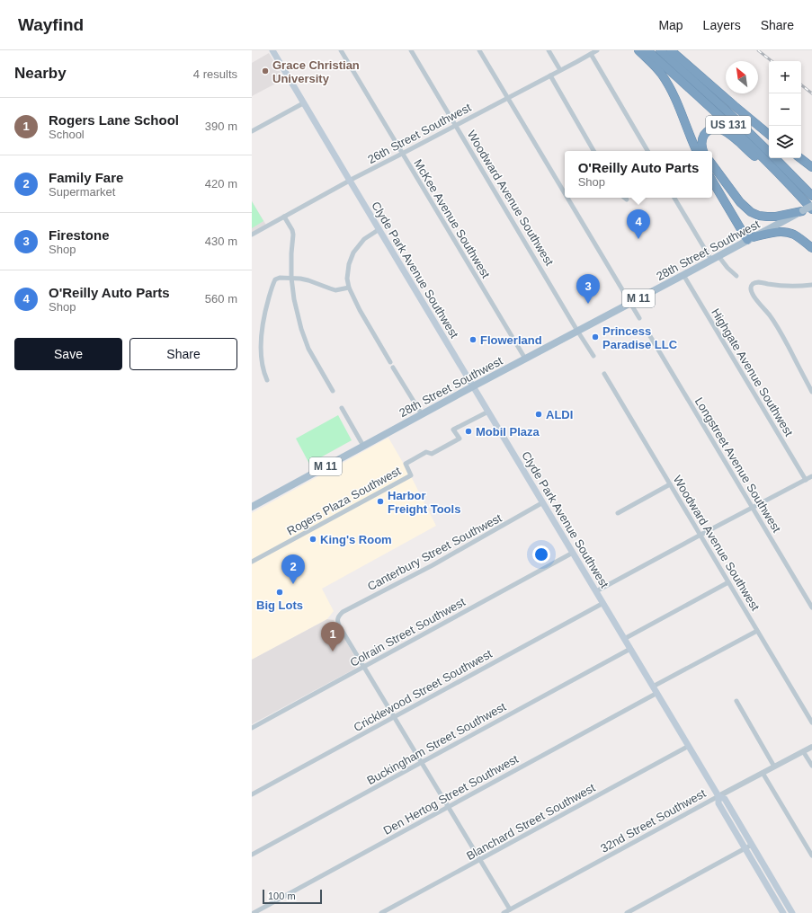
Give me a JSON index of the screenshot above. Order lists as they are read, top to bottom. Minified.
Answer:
{"streets":{"highway":["US 131"],"main road":["28th Street Southwest","Clyde Park Avenue Southwest","M 11"],"street":["26th Street Southwest","Woodward Avenue Southwest","McKee Avenue Southwest","Highgate Avenue Southwest","Longstreet Avenue Southwest","Rogers Plaza Southwest","Canterbury Street Southwest","Colrain Street Southwest","Cricklewood Street Southwest","Buckingham Street Southwest","Den Hertog Street Southwest","32nd Street Southwest","Blanchard Street Southwest"]},"crossings":[["US 131","28th Street Southwest"],["26th Street Southwest","Woodward Avenue Southwest"],["26th Street Southwest","McKee Avenue Southwest"],["26th Street Southwest","Clyde Park Avenue Southwest"],["Woodward Avenue Southwest","28th Street Southwest"],["McKee Avenue Southwest","28th Street Southwest"],["28th Street Southwest","Clyde Park Avenue Southwest"],["28th Street Southwest","Highgate Avenue Southwest"],["Clyde Park Avenue Southwest","Rogers Plaza Southwest"],["Clyde Park Avenue Southwest","Canterbury Street Southwest"],["Clyde Park Avenue Southwest","Colrain Street Southwest"],["Clyde Park Avenue Southwest","Cricklewood Street Southwest"],["Clyde Park Avenue Southwest","Buckingham Street Southwest"],["Clyde Park Avenue Southwest","Den Hertog Street Southwest"],["Clyde Park Avenue Southwest","32nd Street Southwest"],["Clyde Park Avenue Southwest","Blanchard Street Southwest"],["Canterbury Street Southwest","Colrain Street Southwest"]],"places":["Grace Christian University","Princess Paradise LLC","Flowerland","ALDI","Mobil Plaza","Harbor Freight Tools","King's Room","Big Lots"],"scale_bar":"100 m","north":"top left","page":{"header":"Wayfind","nav":["Map","Layers","Share"],"heading":["Nearby","4 results"],"map_buttons":["+","−"],"list":[{"mark":"1","name":"Rogers Lane School","note":"School","value":"390 m"},{"mark":"2","name":"Family Fare","note":"Supermarket","value":"420 m"},{"mark":"3","name":"Firestone","note":"Shop","value":"430 m"},{"mark":"4","name":"O'Reilly Auto Parts","note":"Shop","value":"560 m"}],"popup":["O'Reilly Auto Parts","Shop"],"pins":["4","3","2","1"],"buttons":["Save","Share"],"scale":"100 m"}}
